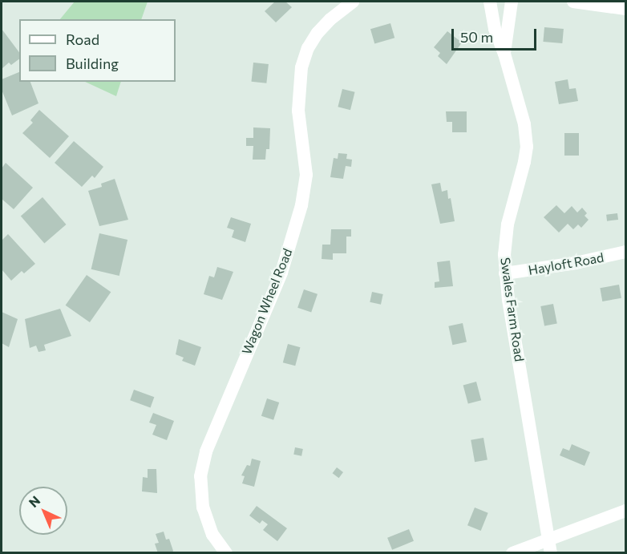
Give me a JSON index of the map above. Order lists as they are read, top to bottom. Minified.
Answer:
{"streets":{"street":["Hayloft Road","Wagon Wheel Road","Swales Farm Road"]},"crossings":[["Hayloft Road","Swales Farm Road"]],"legend":["Road","Building"],"scale_bar":"50 m","north":"top left"}
